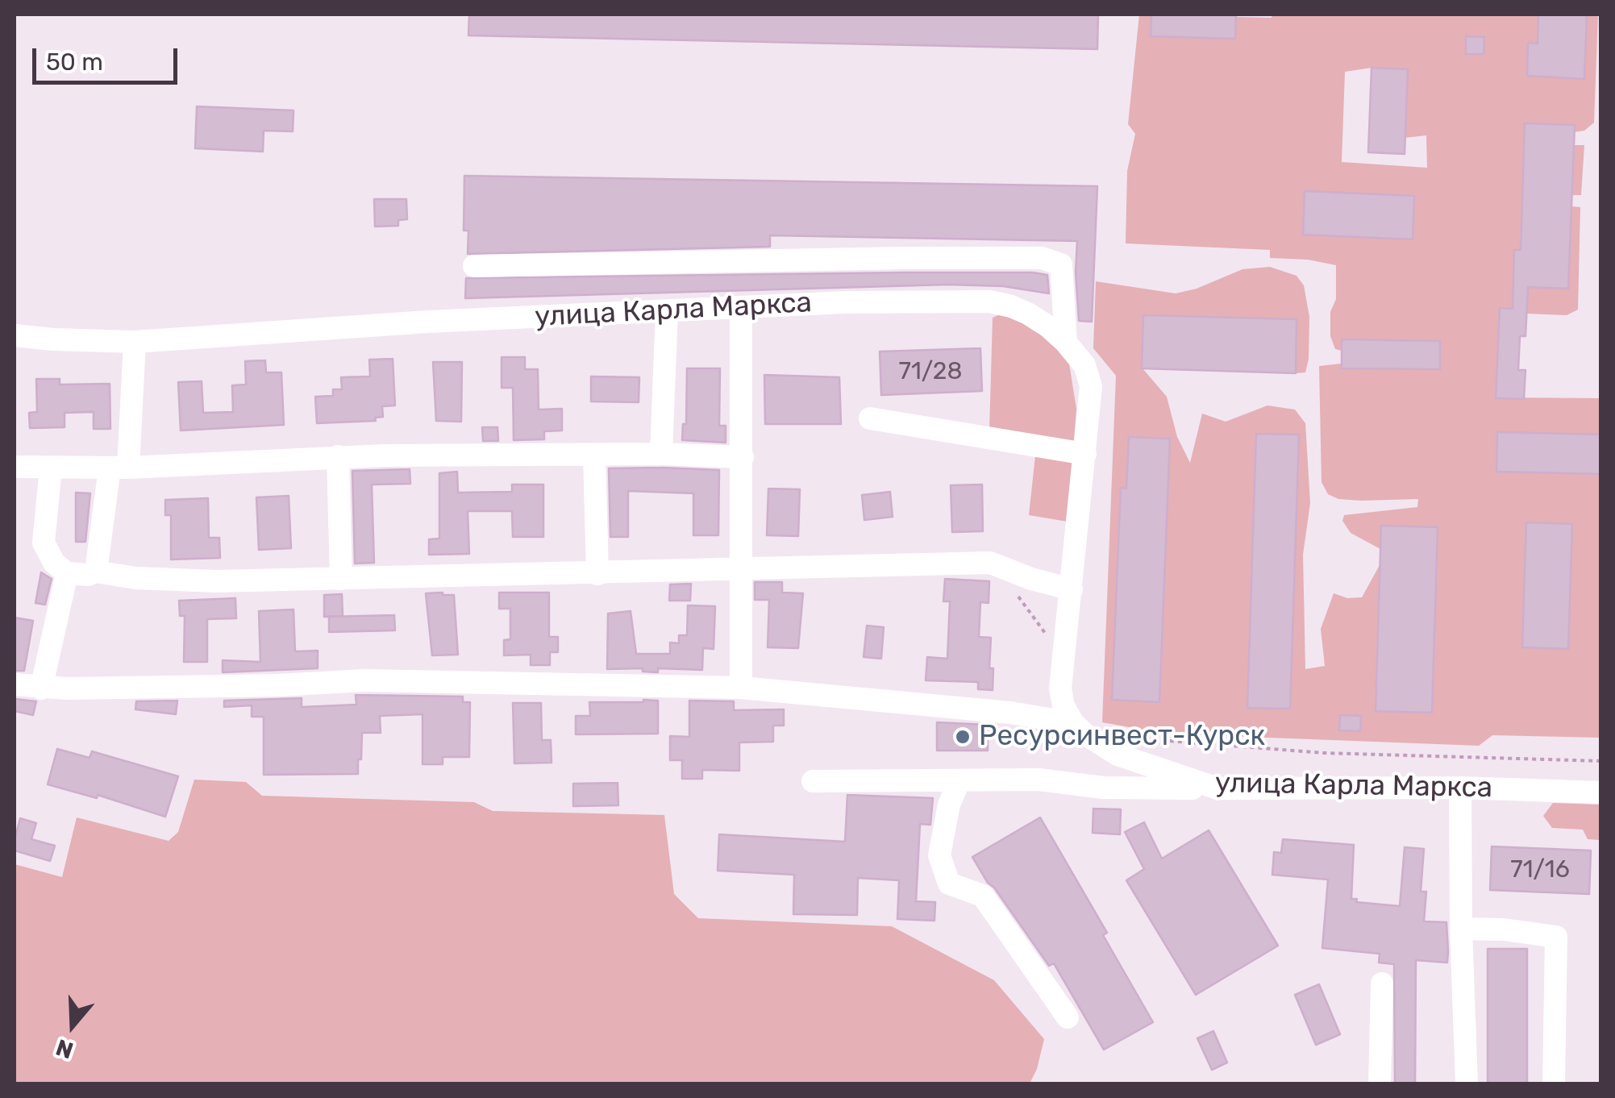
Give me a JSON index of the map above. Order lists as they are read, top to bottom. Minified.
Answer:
{"streets":{"street":["улица Карла Маркса"]},"places":["Ресурсинвест-Курск"],"house_numbers":["71/28","71/16"],"scale_bar":"50 m","north":"bottom"}
